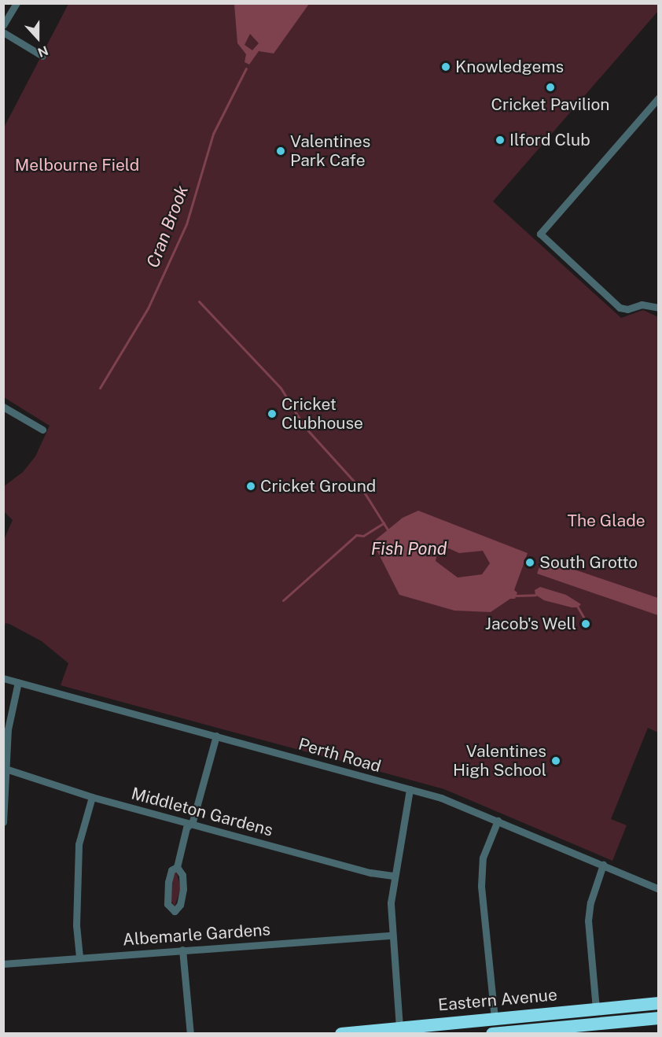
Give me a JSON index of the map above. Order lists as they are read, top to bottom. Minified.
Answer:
{"streets":{"highway":["Eastern Avenue"],"street":["Perth Road","Middleton Gardens","Albemarle Gardens"]},"water":["Cran Brook","Fish Pond"],"parks":["Melbourne Field","The Glade"],"places":["Knowledgems","Cricket Pavilion","Ilford Club","Valentines Park Cafe","Cricket Clubhouse","Cricket Ground","South Grotto","Jacob's Well","Valentines High School"],"north":"bottom"}
